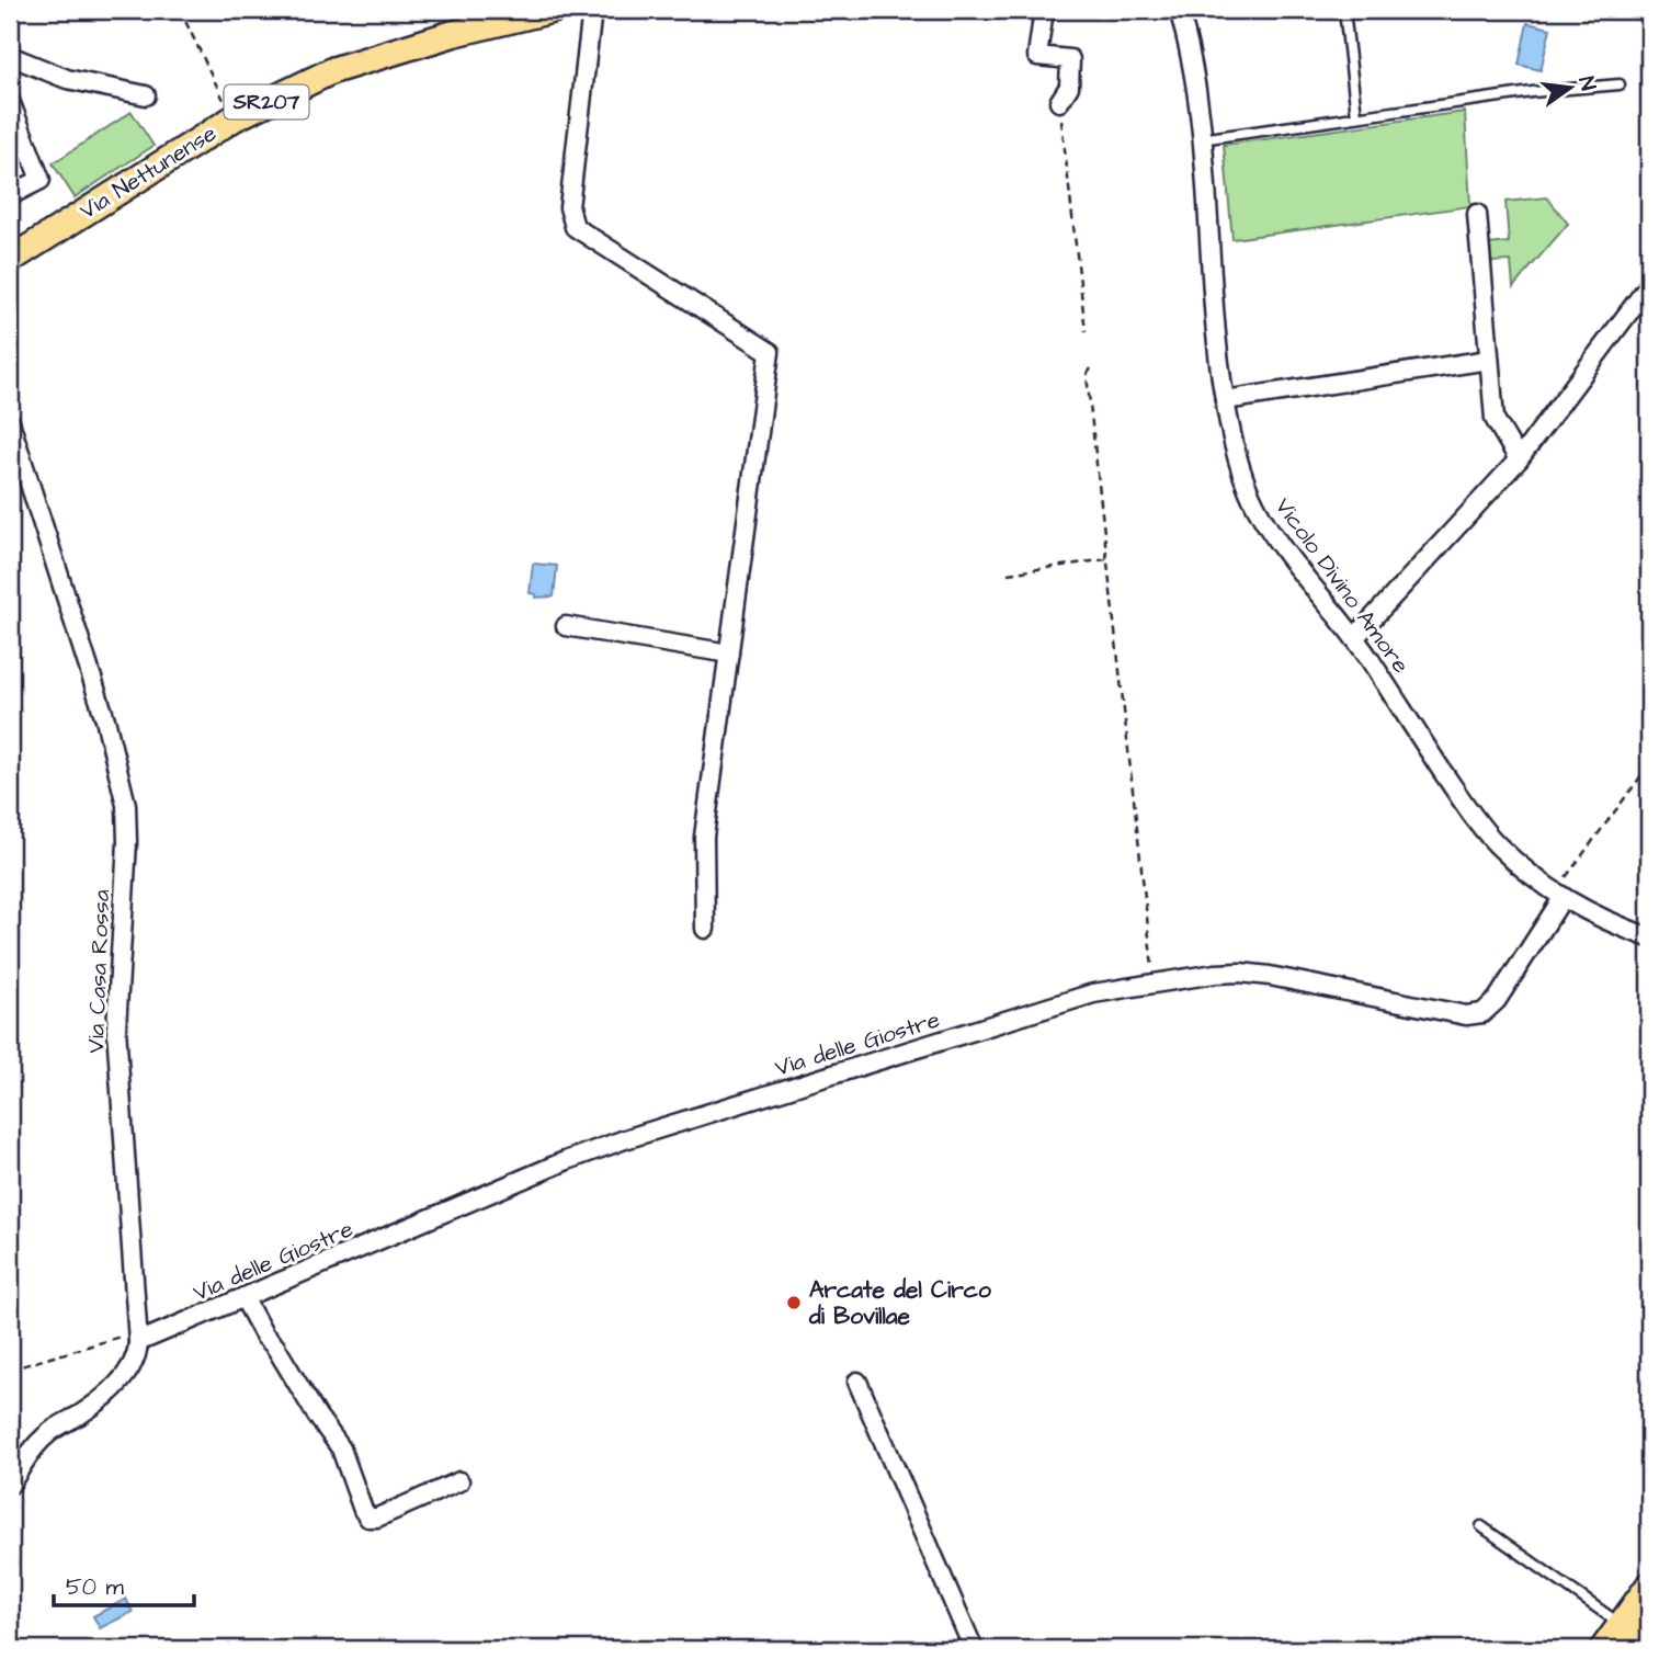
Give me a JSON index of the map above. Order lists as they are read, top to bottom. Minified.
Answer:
{"streets":{"main road":["SR207","Via Nettunense"],"street":["Vicolo Divino Amore","Via Casa Rossa","Via delle Giostre"]},"crossings":[["Vicolo Divino Amore","Via delle Giostre"],["Via Casa Rossa","Via delle Giostre"]],"places":["Arcate del Circo di Bovillae"],"scale_bar":"50 m","north":"right"}
